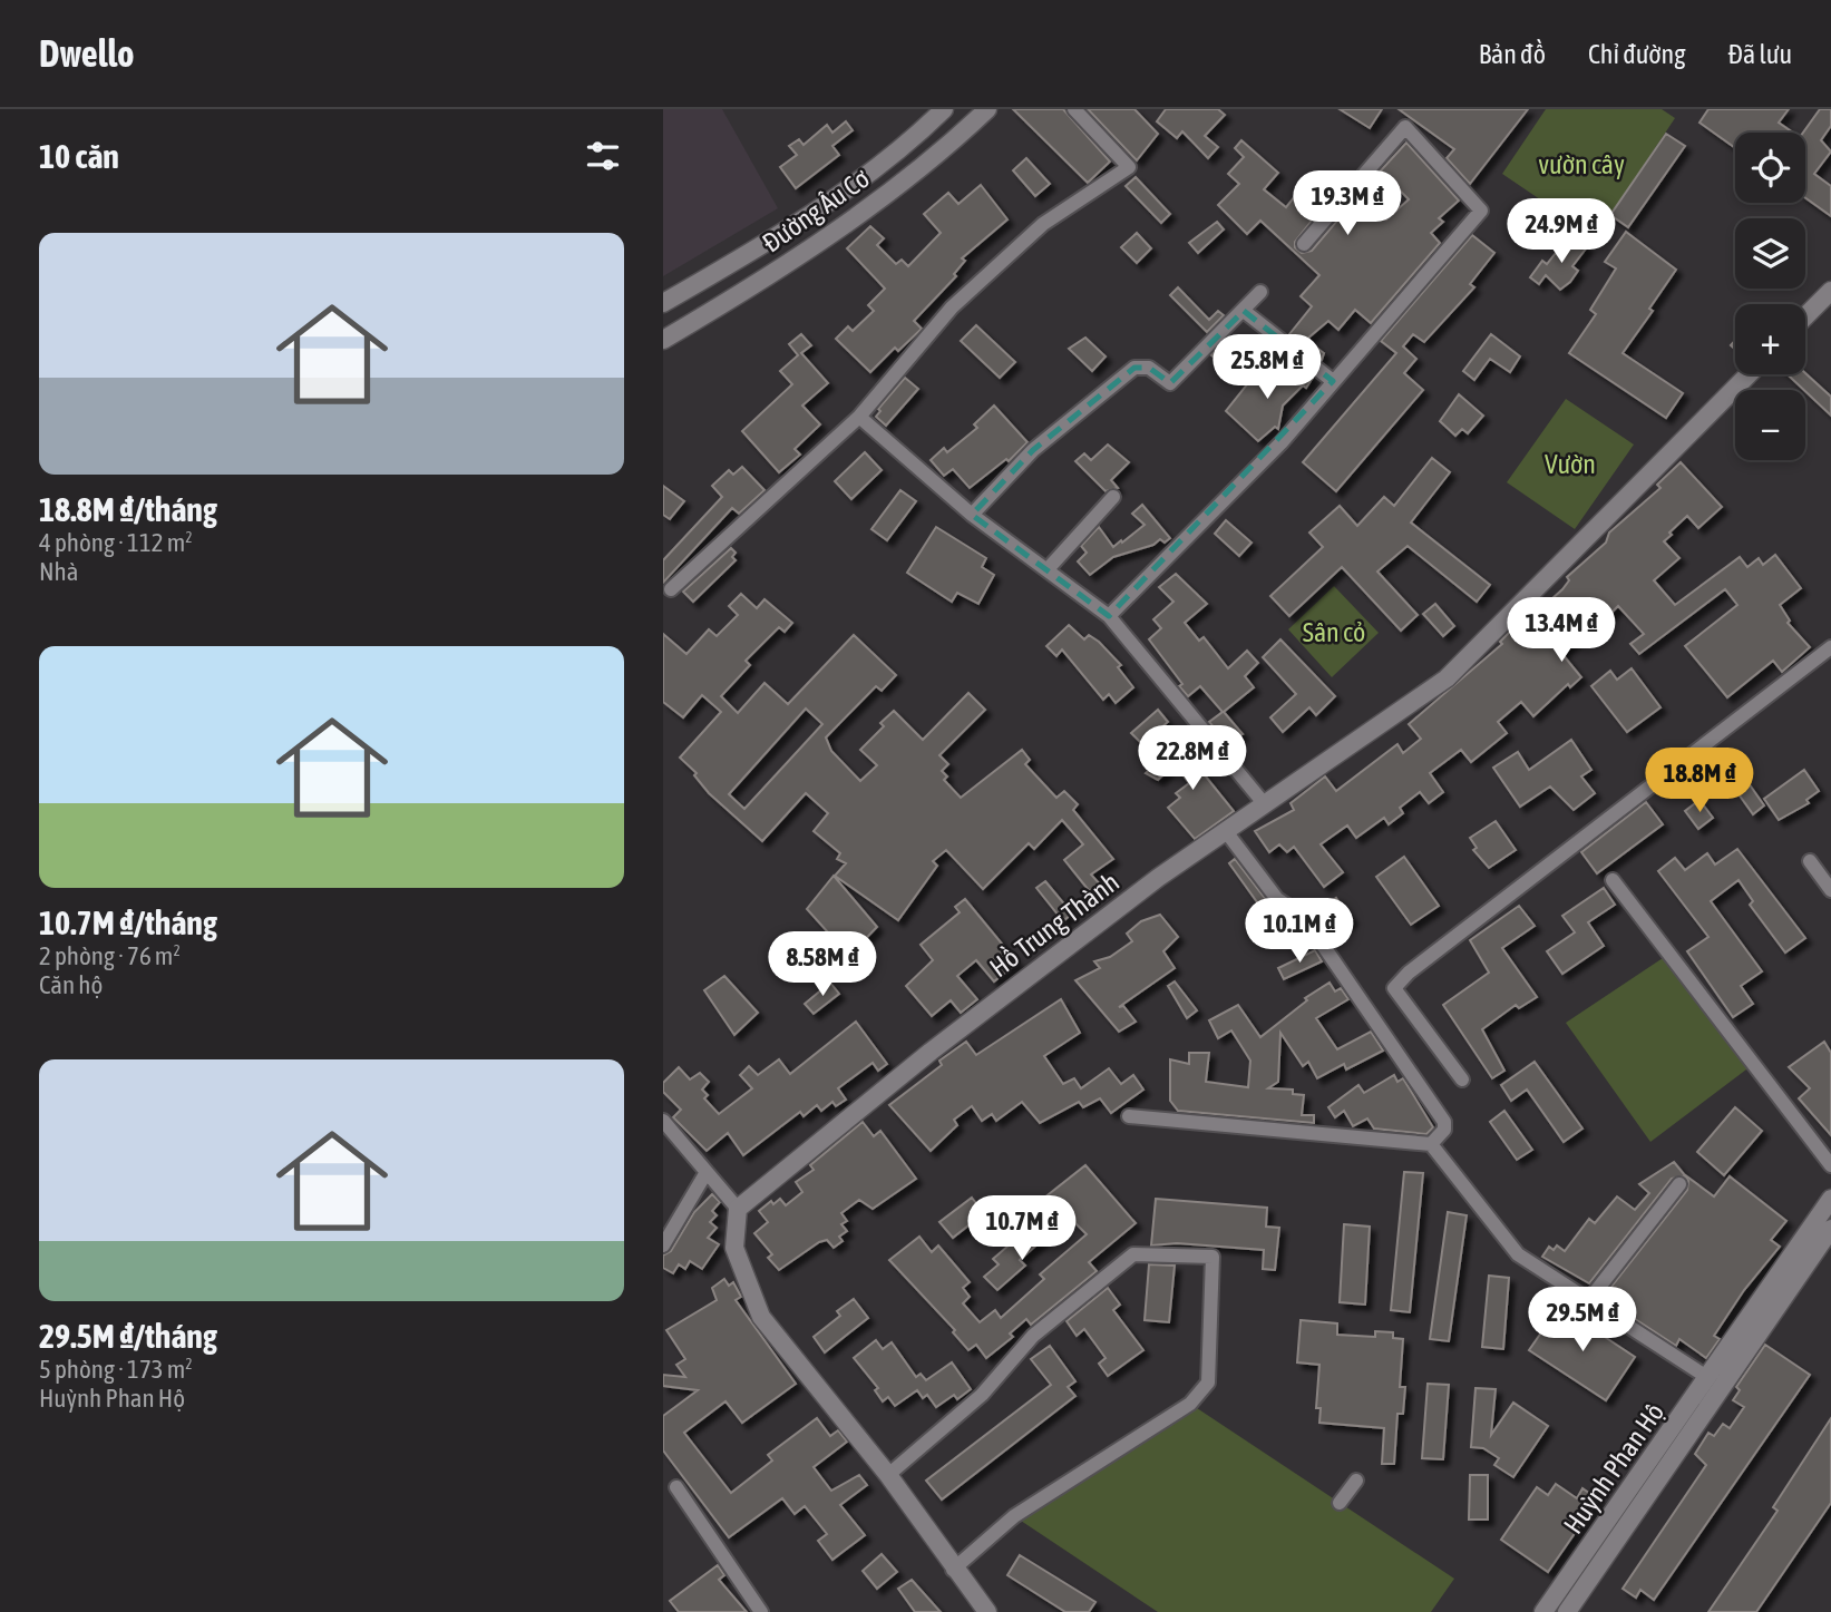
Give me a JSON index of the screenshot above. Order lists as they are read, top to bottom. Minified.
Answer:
{"streets":{"street":["Đường Âu Cơ","Hồ Trung Thành","Huỳnh Phan Hộ"]},"parks":["vườn cây","Vườn","Sân cỏ"],"page":{"header":"Dwello","nav":["Bản đồ","Chỉ đường","Đã lưu"],"heading":"10 căn","map_buttons":["+","−"],"price":["19.3M ₫","24.9M ₫","25.8M ₫","13.4M ₫","22.8M ₫","18.8M ₫","10.1M ₫","8.58M ₫","10.7M ₫","29.5M ₫"],"list":[{"name":"18.8M ₫/tháng","note":"4 phòng · 112 m² · Nhà"},{"name":"10.7M ₫/tháng","note":"2 phòng · 76 m² · Căn hộ"},{"name":"29.5M ₫/tháng","note":"5 phòng · 173 m² · Huỳnh Phan Hộ"}]}}
